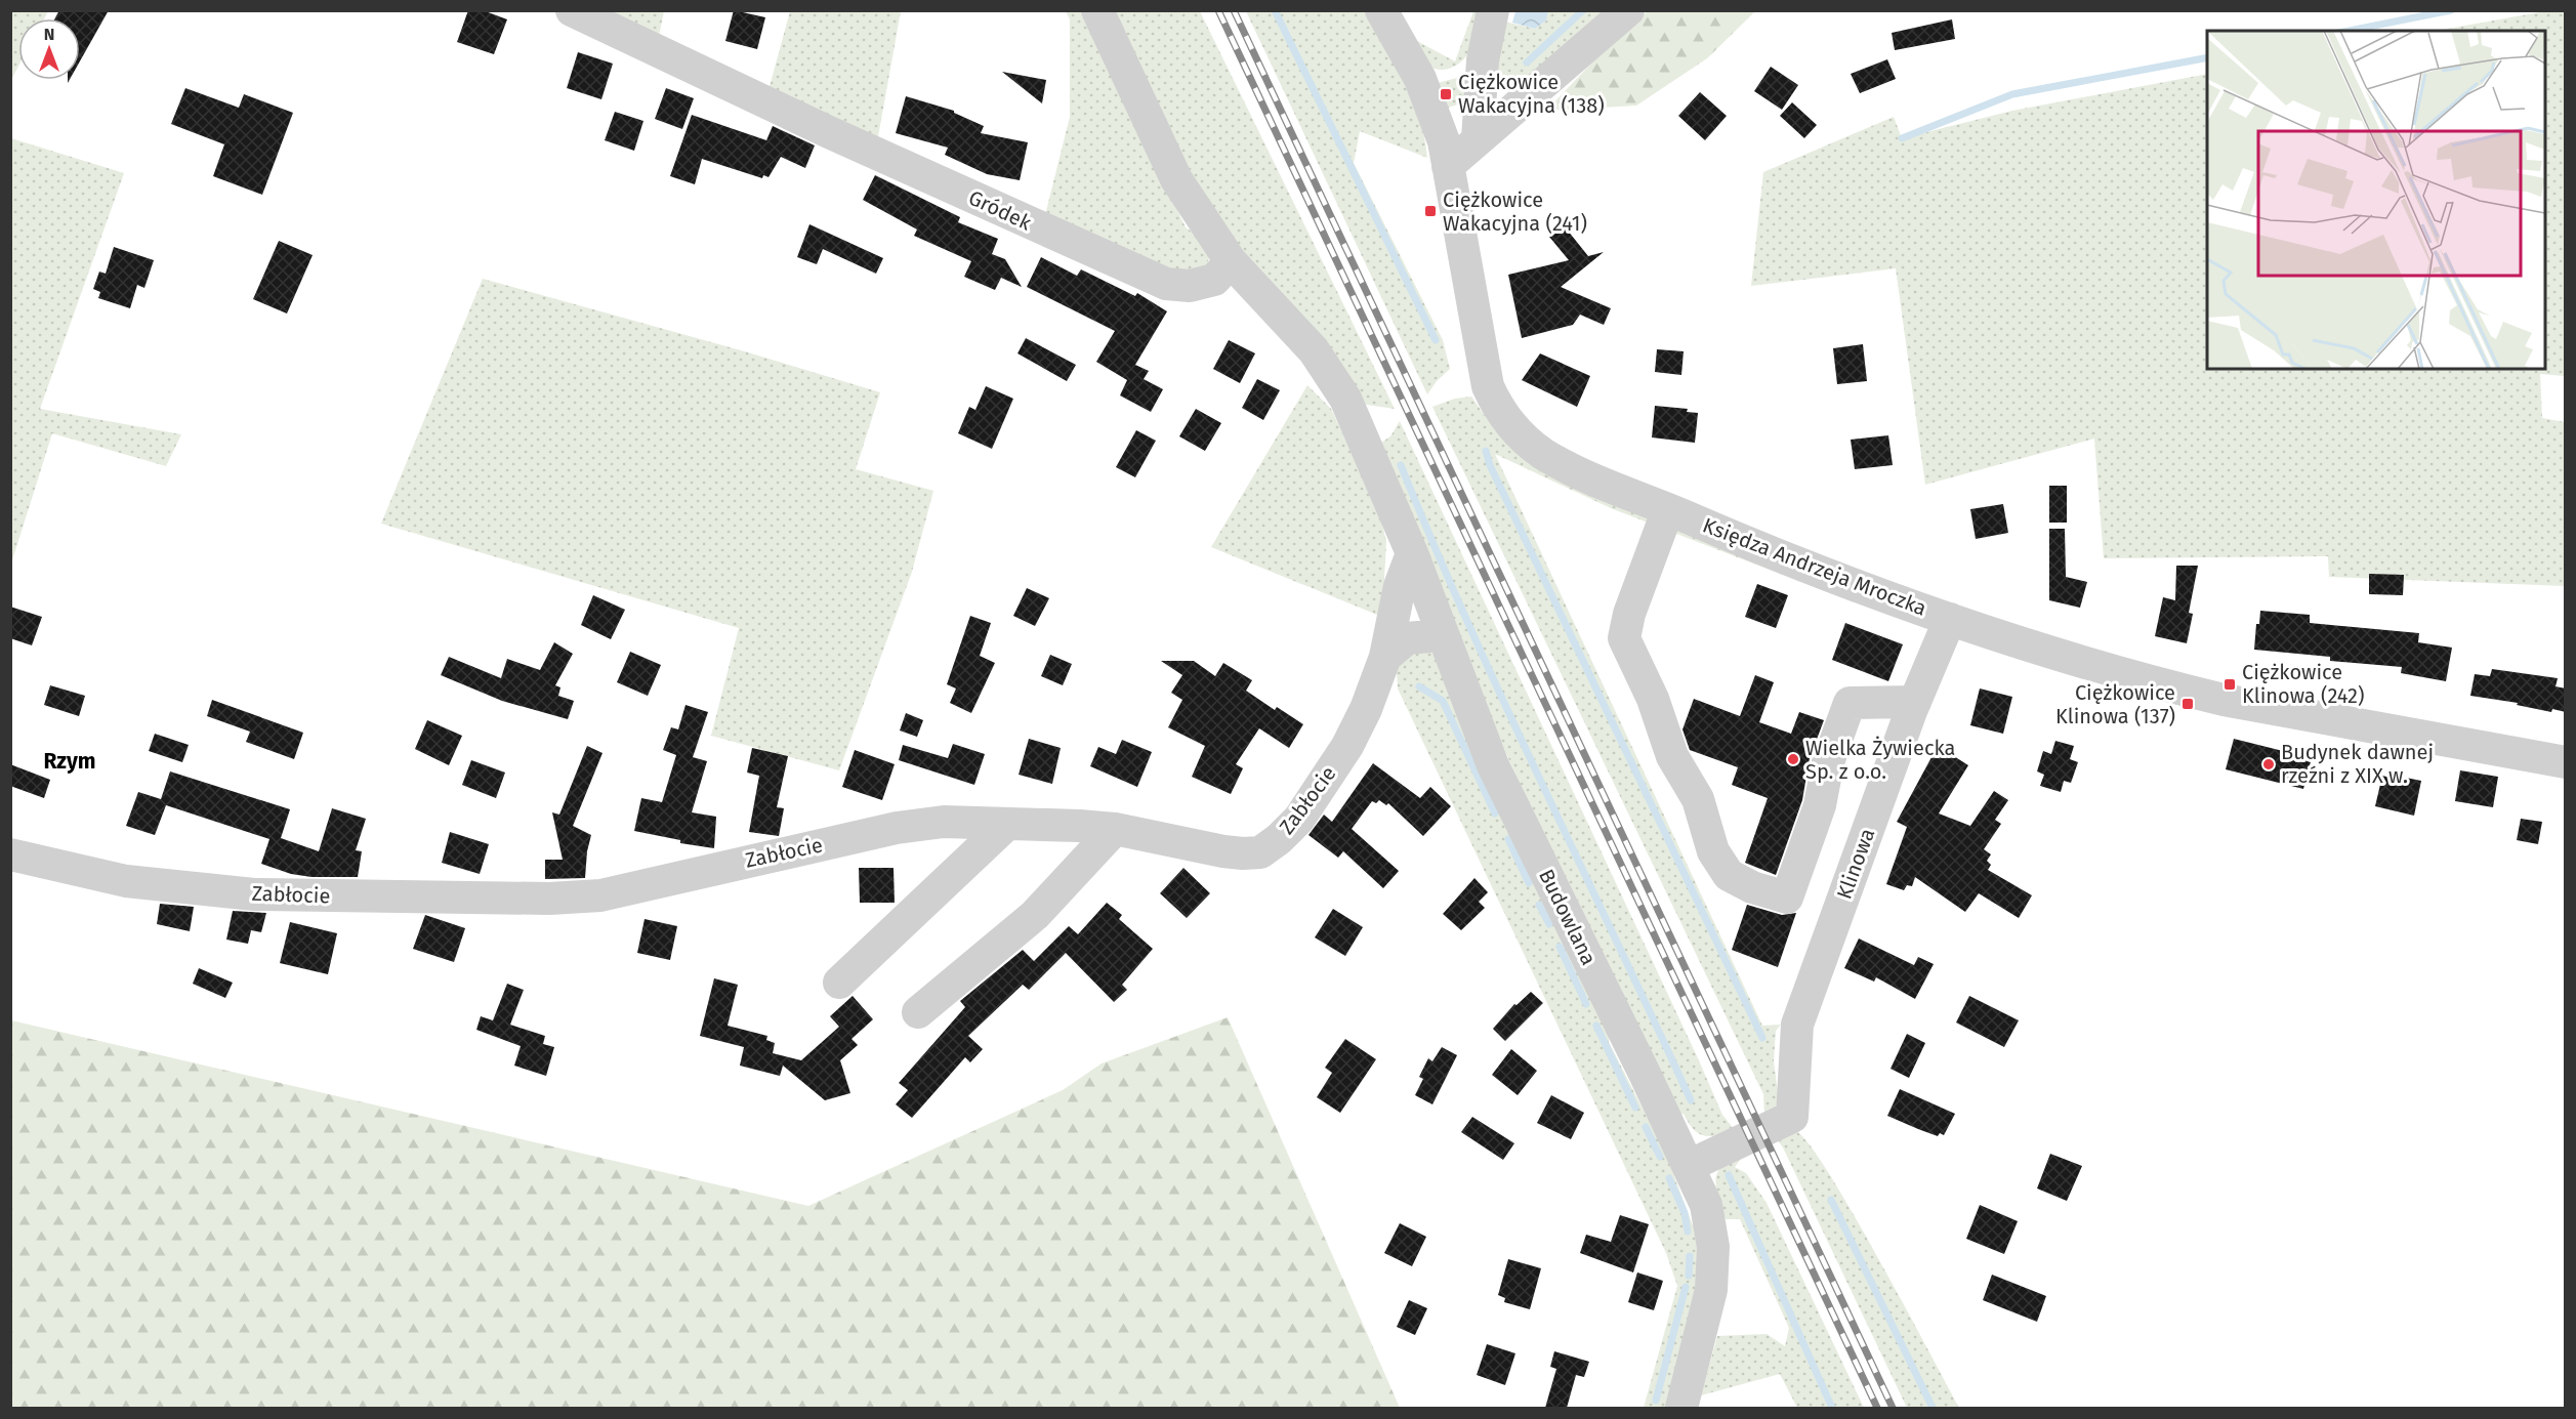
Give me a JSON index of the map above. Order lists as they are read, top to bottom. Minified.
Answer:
{"streets":{"street":["Gródek","Księdza Andrzeja Mroczka","Zabłocie","Klinowa","Budowlana"]},"crossings":[["Gródek","Budowlana"],["Księdza Andrzeja Mroczka","Klinowa"],["Zabłocie","Budowlana"],["Klinowa","Budowlana"]],"districts":["Rzym"],"places":{"transit":["Ciężkowice Wakacyjna (138)","Ciężkowice Wakacyjna (241)","Ciężkowice Klinowa (242)","Ciężkowice Klinowa (137)"],"other":["Wielka Żywiecka Sp. z o.o.","Budynek dawnej rzeźni z XIX w."]},"north":"top"}
